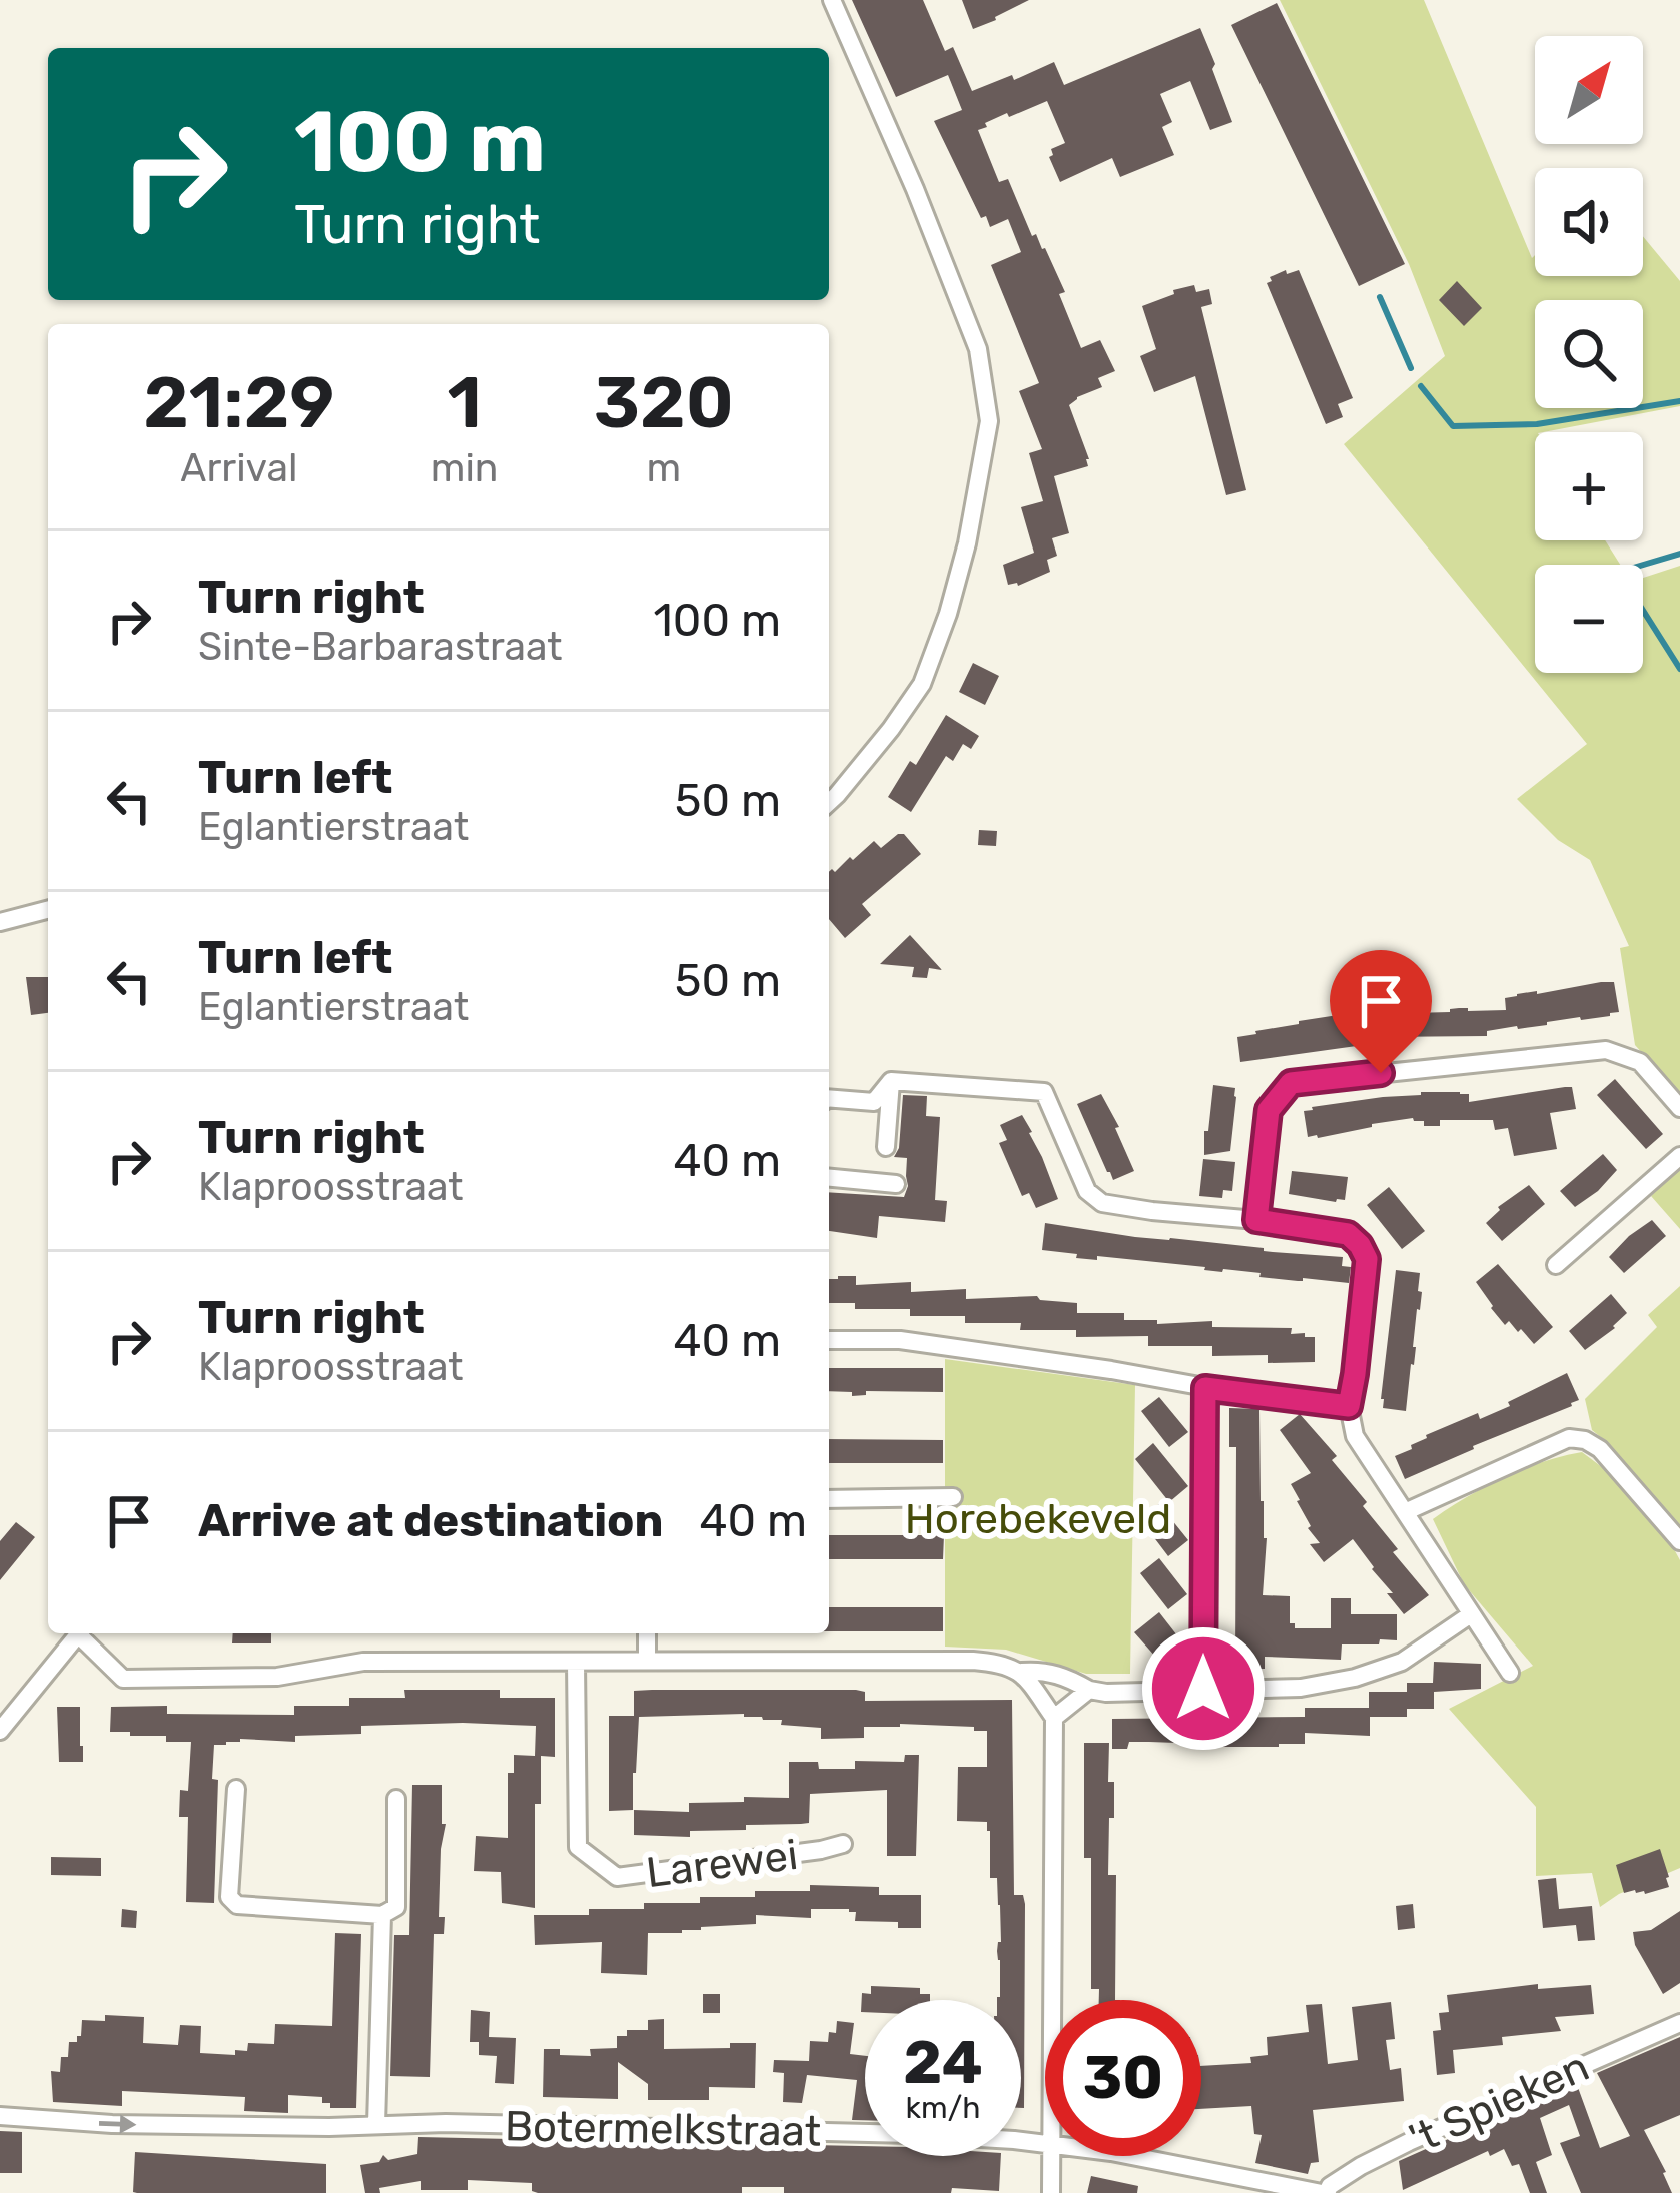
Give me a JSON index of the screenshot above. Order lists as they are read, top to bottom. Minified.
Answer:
{"streets":{"street":["Larewei","'t Spieken","Botermelkstraat"]},"crossings":[["'t Spieken","Botermelkstraat"]],"parks":["Horebekeveld"],"north":"top right","page":{"map_buttons":["+","−"],"turn":["100 m","Turn right"],"eta":["21:29","Arrival","1","min","320","m"],"list":[{"name":"Turn right","note":"Sinte-Barbarastraat","value":"100 m"},{"name":"Turn left","note":"Eglantierstraat","value":"50 m"},{"name":"Turn left","note":"Eglantierstraat","value":"50 m"},{"name":"Turn right","note":"Klaproosstraat","value":"40 m"},{"name":"Turn right","note":"Klaproosstraat","value":"40 m"},{"name":"Arrive at destination","value":"40 m"}],"speed":"24 km/h","limit":"30"}}
